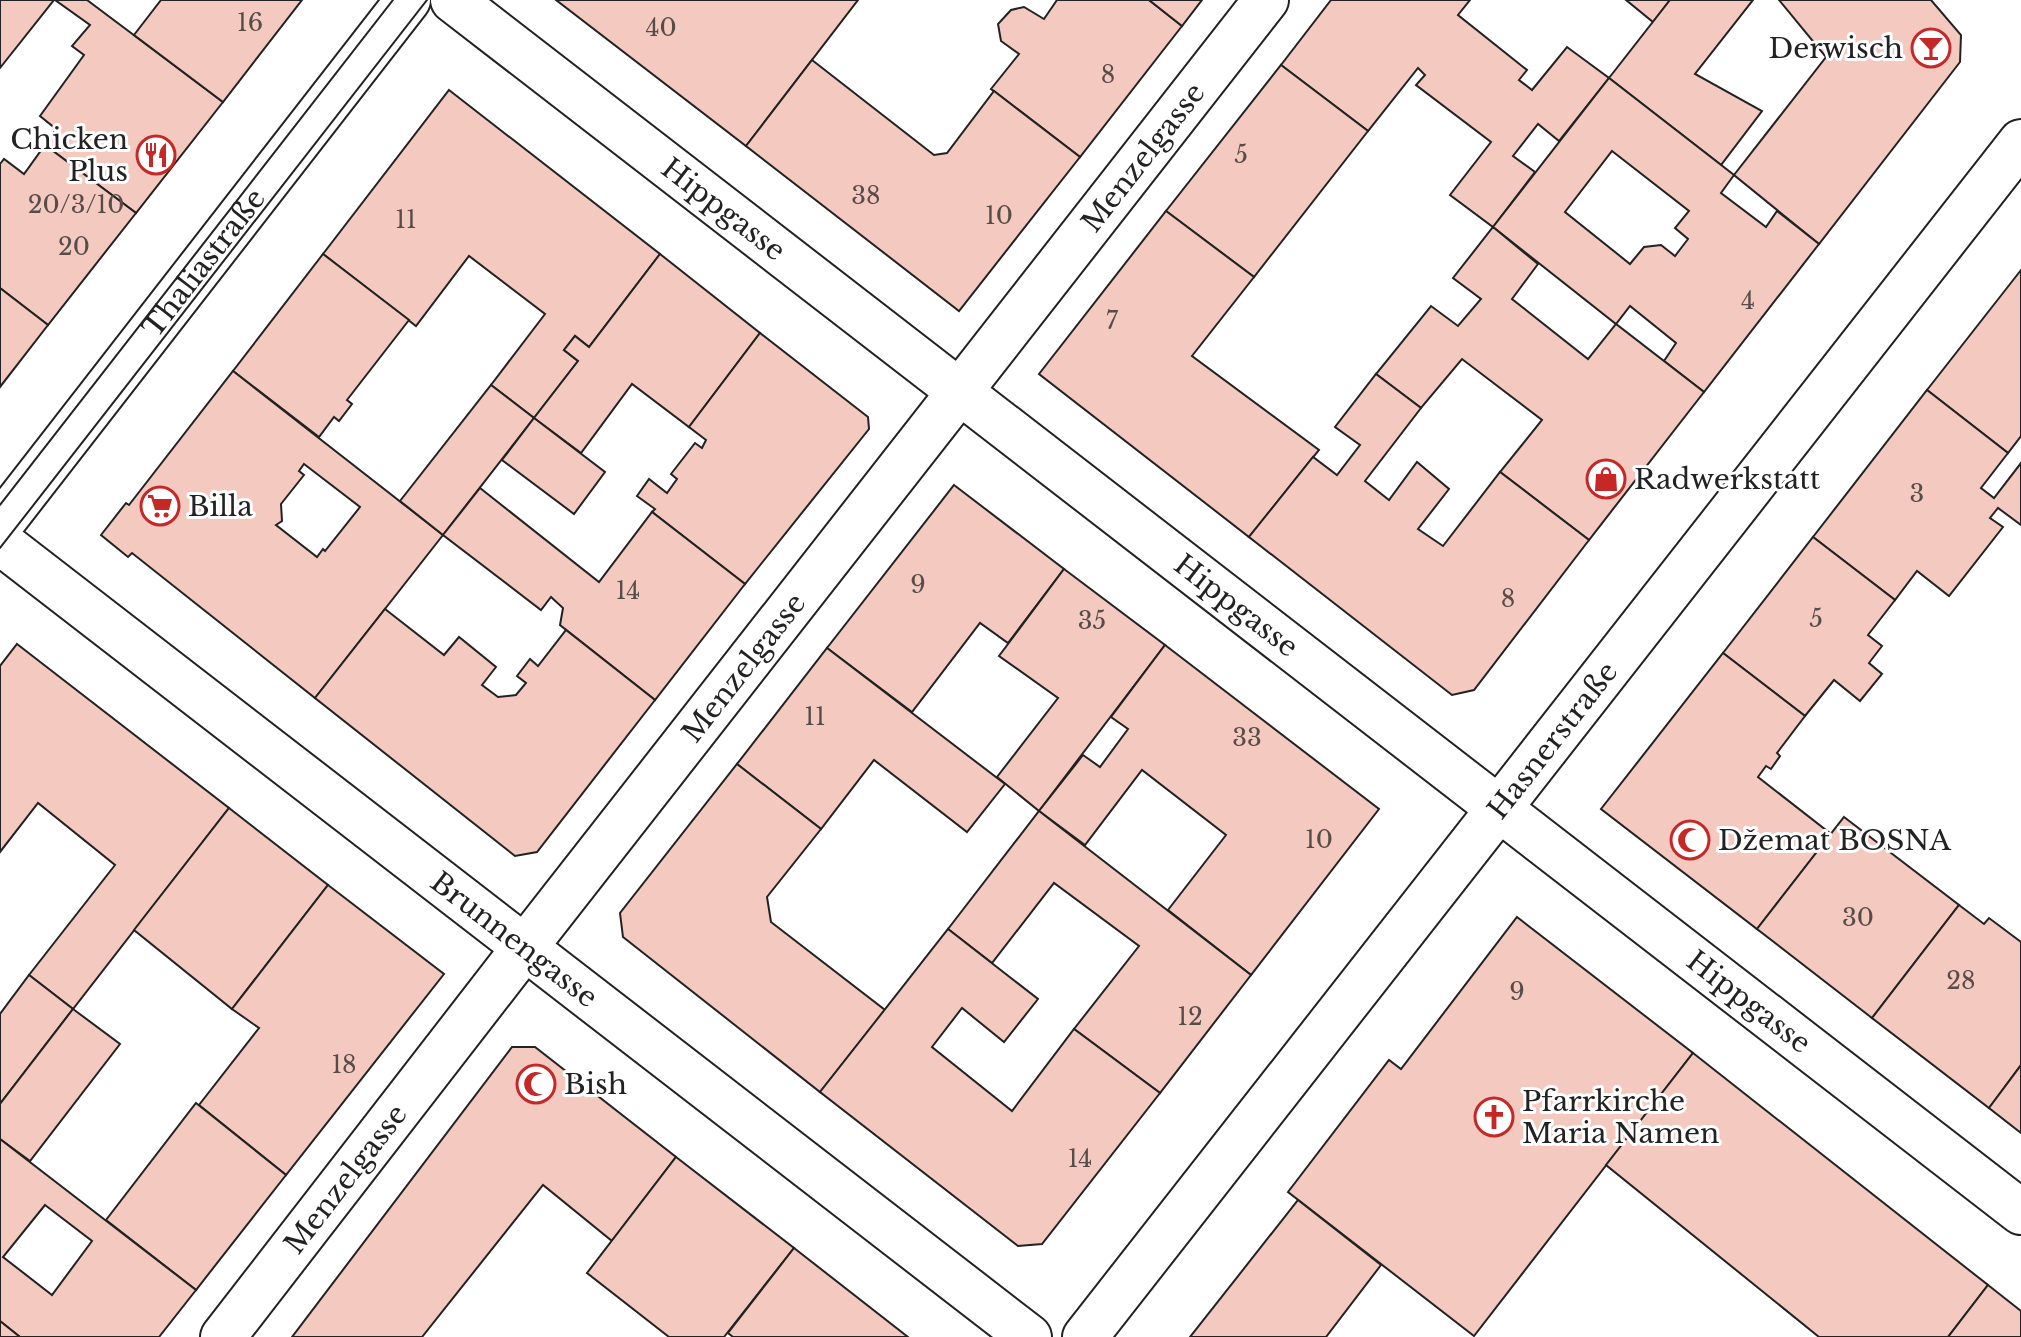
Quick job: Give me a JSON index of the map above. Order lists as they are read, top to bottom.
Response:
{
  "streets": {
    "street": [
      "Menzelgasse",
      "Hippgasse",
      "Thaliastraße",
      "Hasnerstraße",
      "Brunnengasse"
    ]
  },
  "crossings": [
    ["Menzelgasse", "Hippgasse"],
    ["Menzelgasse", "Brunnengasse"],
    ["Hippgasse", "Hasnerstraße"]
  ],
  "places": {
    "bar": ["Derwisch"],
    "restaurant": ["Chicken Plus"],
    "shop": ["Radwerkstatt"],
    "supermarket": ["Billa"],
    "mosque": ["Džemat BOSNA", "Bish"],
    "church": ["Pfarrkirche Maria Namen"]
  },
  "house_numbers": [
    "16",
    "40",
    "8",
    "5",
    "38",
    "20/3/10",
    "10",
    "11",
    "20",
    "4",
    "7",
    "3",
    "9",
    "14",
    "8",
    "5",
    "35",
    "11",
    "33",
    "10",
    "30",
    "28",
    "9",
    "12",
    "18",
    "14"
  ]
}
